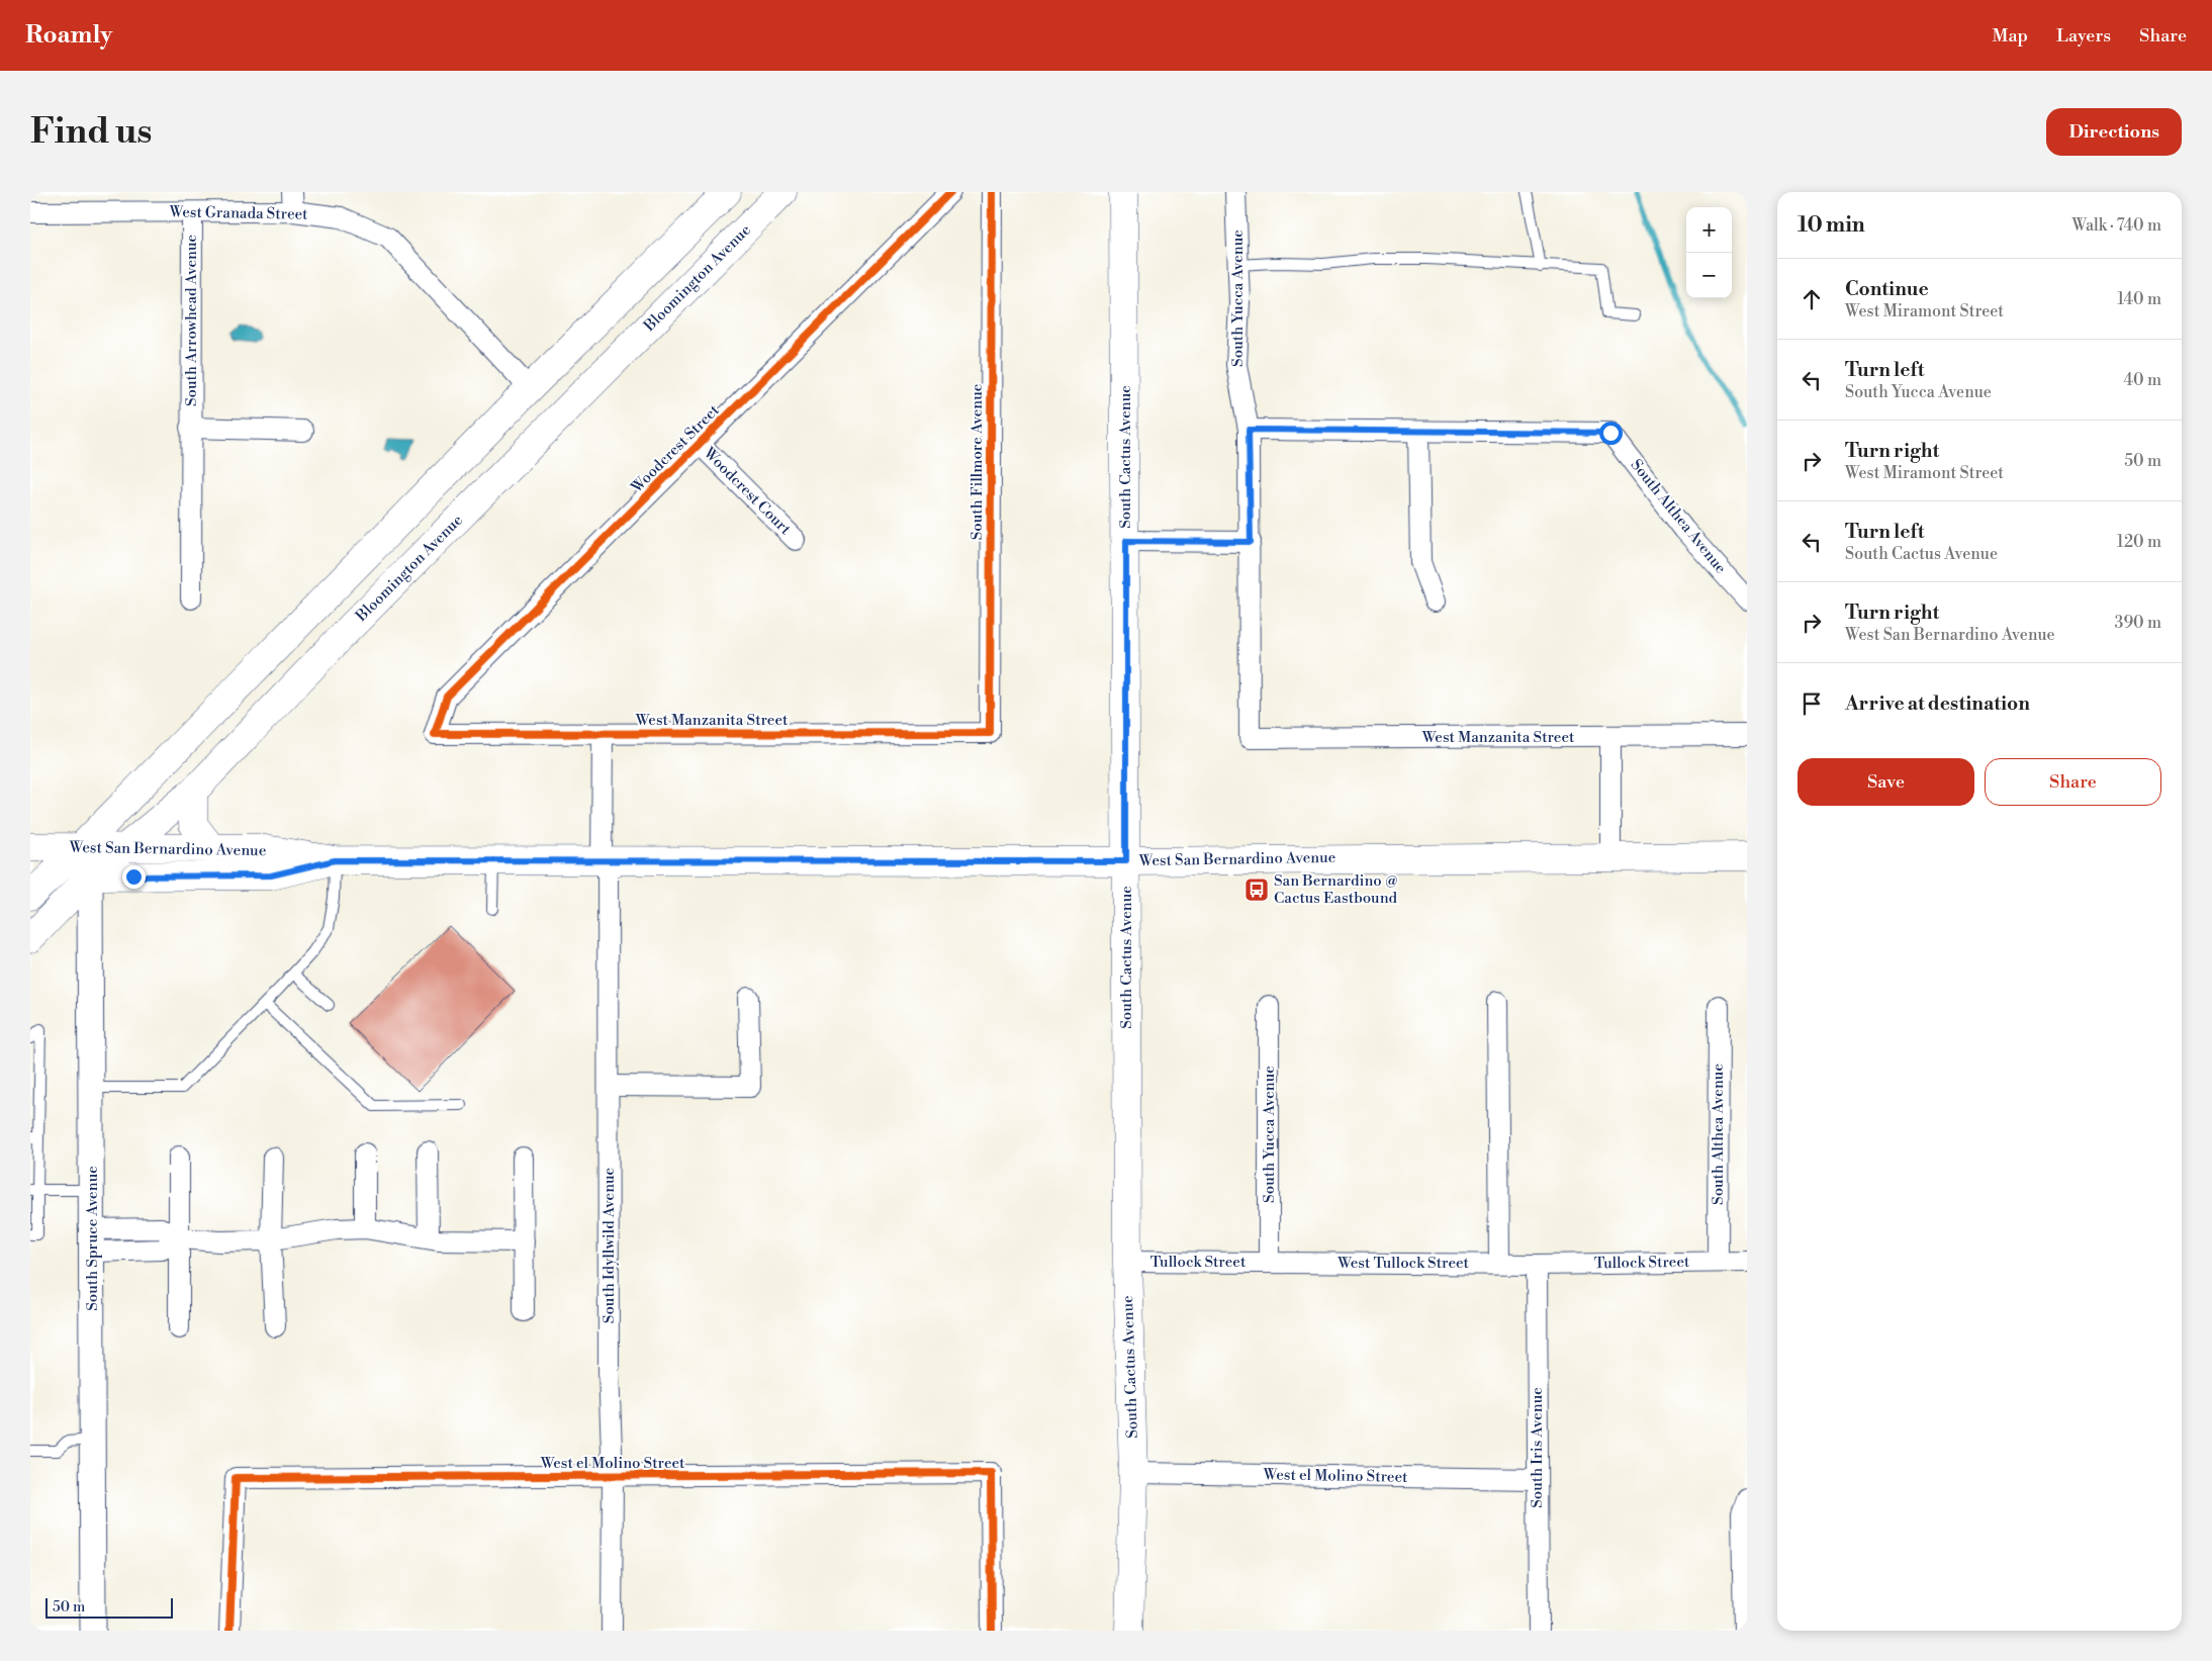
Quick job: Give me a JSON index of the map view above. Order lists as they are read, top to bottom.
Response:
{
  "streets": {
    "main road": ["Bloomington Avenue", "South Cactus Avenue", "West San Bernardino Avenue"],
    "street": [
      "West Granada Street",
      "South Yucca Avenue",
      "South Arrowhead Avenue",
      "Woodcrest Street",
      "South Fillmore Avenue",
      "Woodcrest Court",
      "South Althea Avenue",
      "West Manzanita Street",
      "South Spruce Avenue",
      "South Idyllwild Avenue",
      "Tullock Street",
      "West Tullock Street",
      "South Iris Avenue",
      "West el Molino Street"
    ]
  },
  "crossings": [
    ["West Granada Street", "South Arrowhead Avenue"],
    ["Bloomington Avenue", "West San Bernardino Avenue"],
    ["Bloomington Avenue", "South Spruce Avenue"],
    ["South Yucca Avenue", "West Manzanita Street"],
    ["South Yucca Avenue", "Tullock Street"],
    ["South Yucca Avenue", "West Tullock Street"],
    ["Woodcrest Street", "Woodcrest Court"],
    ["Woodcrest Street", "West Manzanita Street"],
    ["South Cactus Avenue", "West San Bernardino Avenue"],
    ["South Cactus Avenue", "Tullock Street"],
    ["South Cactus Avenue", "West el Molino Street"],
    ["South Fillmore Avenue", "West Manzanita Street"],
    ["South Althea Avenue", "Tullock Street"],
    ["West Manzanita Street", "South Idyllwild Avenue"],
    ["West San Bernardino Avenue", "South Spruce Avenue"],
    ["West San Bernardino Avenue", "South Idyllwild Avenue"],
    ["South Idyllwild Avenue", "West el Molino Street"],
    ["Tullock Street", "West Tullock Street"],
    ["Tullock Street", "South Iris Avenue"],
    ["West Tullock Street", "South Iris Avenue"],
    ["South Iris Avenue", "West el Molino Street"]
  ],
  "places": {
    "bus stop": ["San Bernardino @ Cactus Eastbound"]
  },
  "scale_bar": "50 m",
  "page": {
    "header": "Roamly",
    "nav": ["Map", "Layers", "Share"],
    "buttons": [
      "Directions",
      ["Save", "Share"]
    ],
    "title": "Find us",
    "heading": ["10 min", "Walk · 740 m"],
    "map_buttons": ["+", "−"],
    "list": [
      ["Continue", "West Miramont Street", "140 m"],
      ["Turn left", "South Yucca Avenue", "40 m"],
      ["Turn right", "West Miramont Street", "50 m"],
      ["Turn left", "South Cactus Avenue", "120 m"],
      ["Turn right", "West San Bernardino Avenue", "390 m"],
      "Arrive at destination"
    ],
    "scale": "50 m"
  }
}
